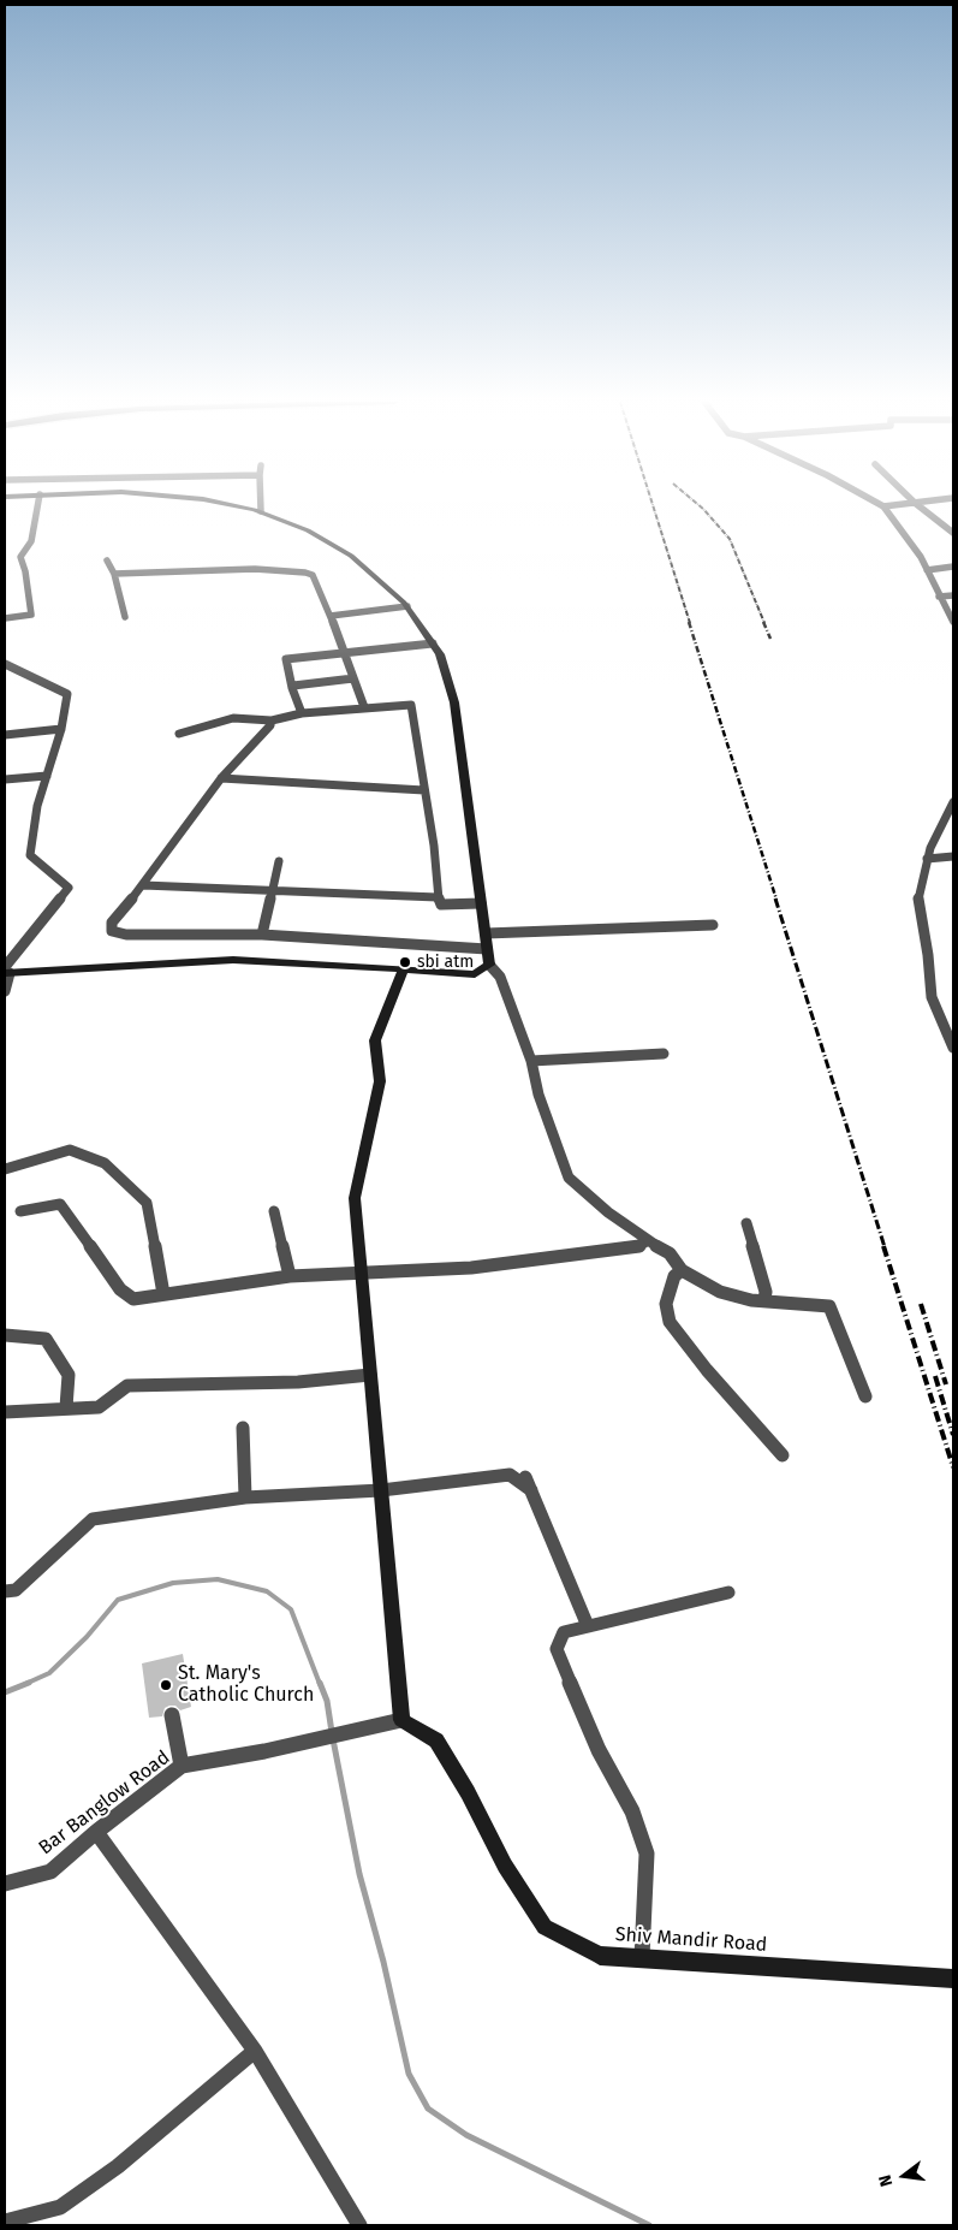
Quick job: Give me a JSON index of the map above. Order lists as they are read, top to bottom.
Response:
{
  "streets": {
    "street": ["Bar Banglow Road", "Shiv Mandir Road"]
  },
  "places": ["sbi atm", "St. Mary's Catholic Church"],
  "north": "left"
}
